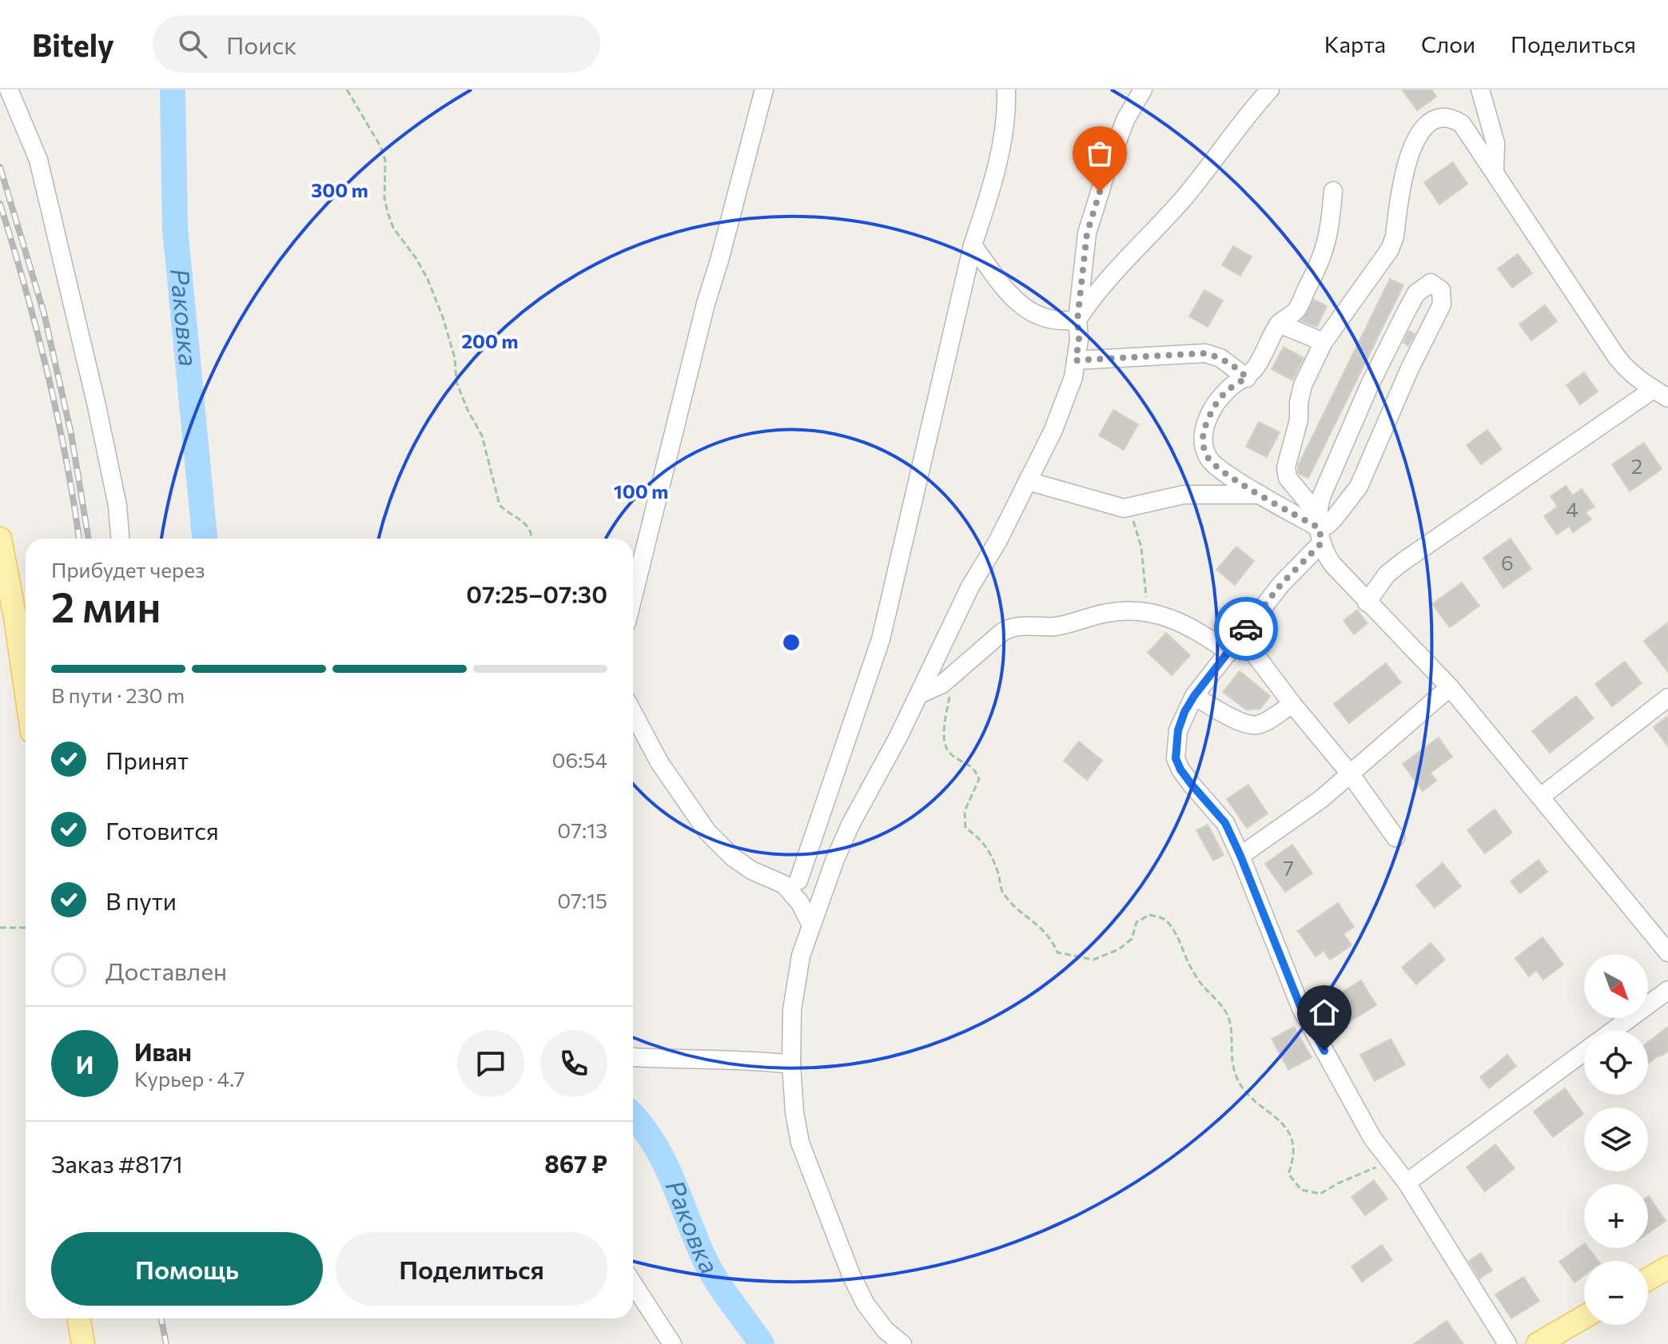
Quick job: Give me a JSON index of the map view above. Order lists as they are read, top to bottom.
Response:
{
  "water": ["Раковка"],
  "house_numbers": [
    "2",
    "4",
    "6",
    "7"
  ],
  "north": "bottom right",
  "page": {
    "header": "Bitely",
    "search": "Поиск",
    "nav": ["Карта", "Слои", "Поделиться"],
    "heading": ["2 мин", "Прибудет через", "07:25–07:30"],
    "panel": [
      "Иван",
      "Курьер · 4.7",
      "Заказ #8171",
      "867 ₽"
    ],
    "bar": "В пути · 230 m",
    "list": [
      ["Принят", "06:54"],
      ["Готовится", "07:13"],
      ["В пути", "07:15"],
      "Доставлен"
    ],
    "map_buttons": ["+", "−"],
    "round": "И",
    "buttons": ["Помощь", "Поделиться"]
  },
  "rings": ["300 m", "200 m", "100 m"]
}
